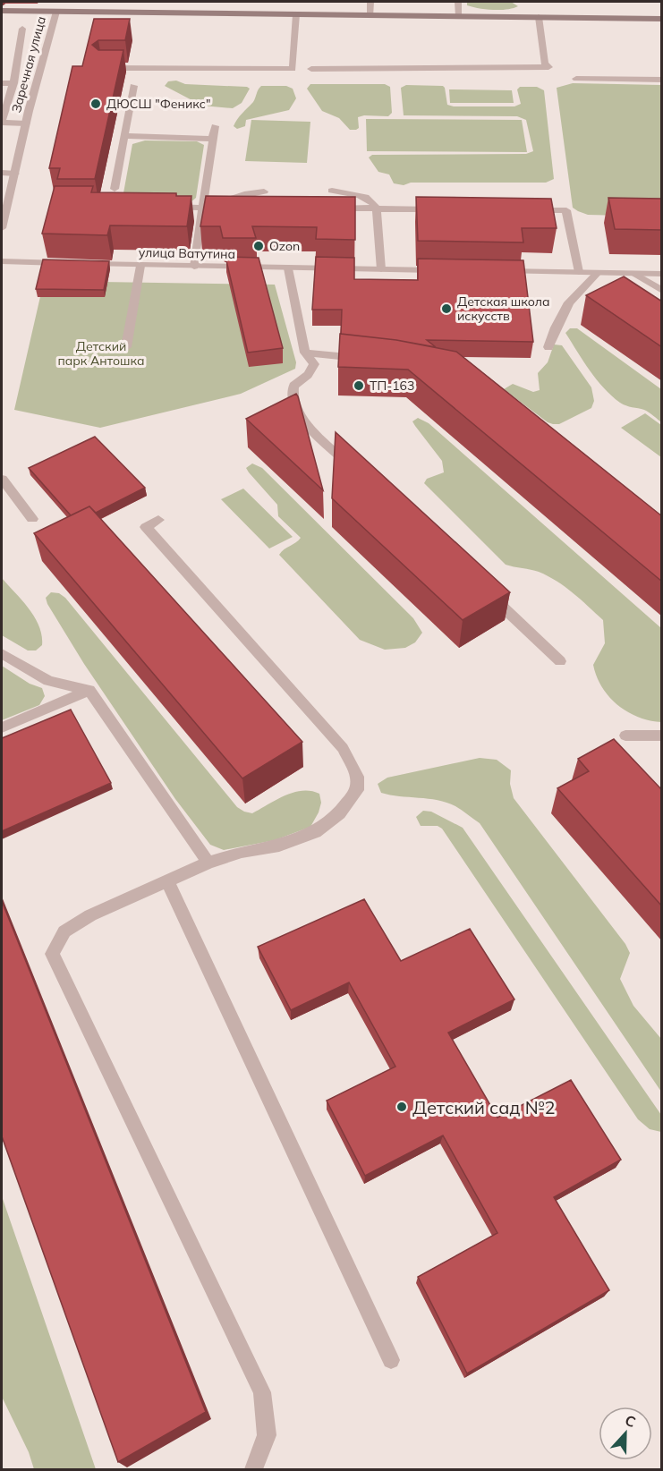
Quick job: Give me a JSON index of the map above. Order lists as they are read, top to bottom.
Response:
{
  "streets": {
    "main road": ["Заречная улица"],
    "street": ["улица Ватутина"]
  },
  "parks": ["Детский парк Антошка"],
  "places": [
    "ДЮСШ \"Феникс\"",
    "Ozon",
    "Детская школа искусств",
    "ТП-163",
    "Детский сад №2"
  ],
  "north": "top"
}
